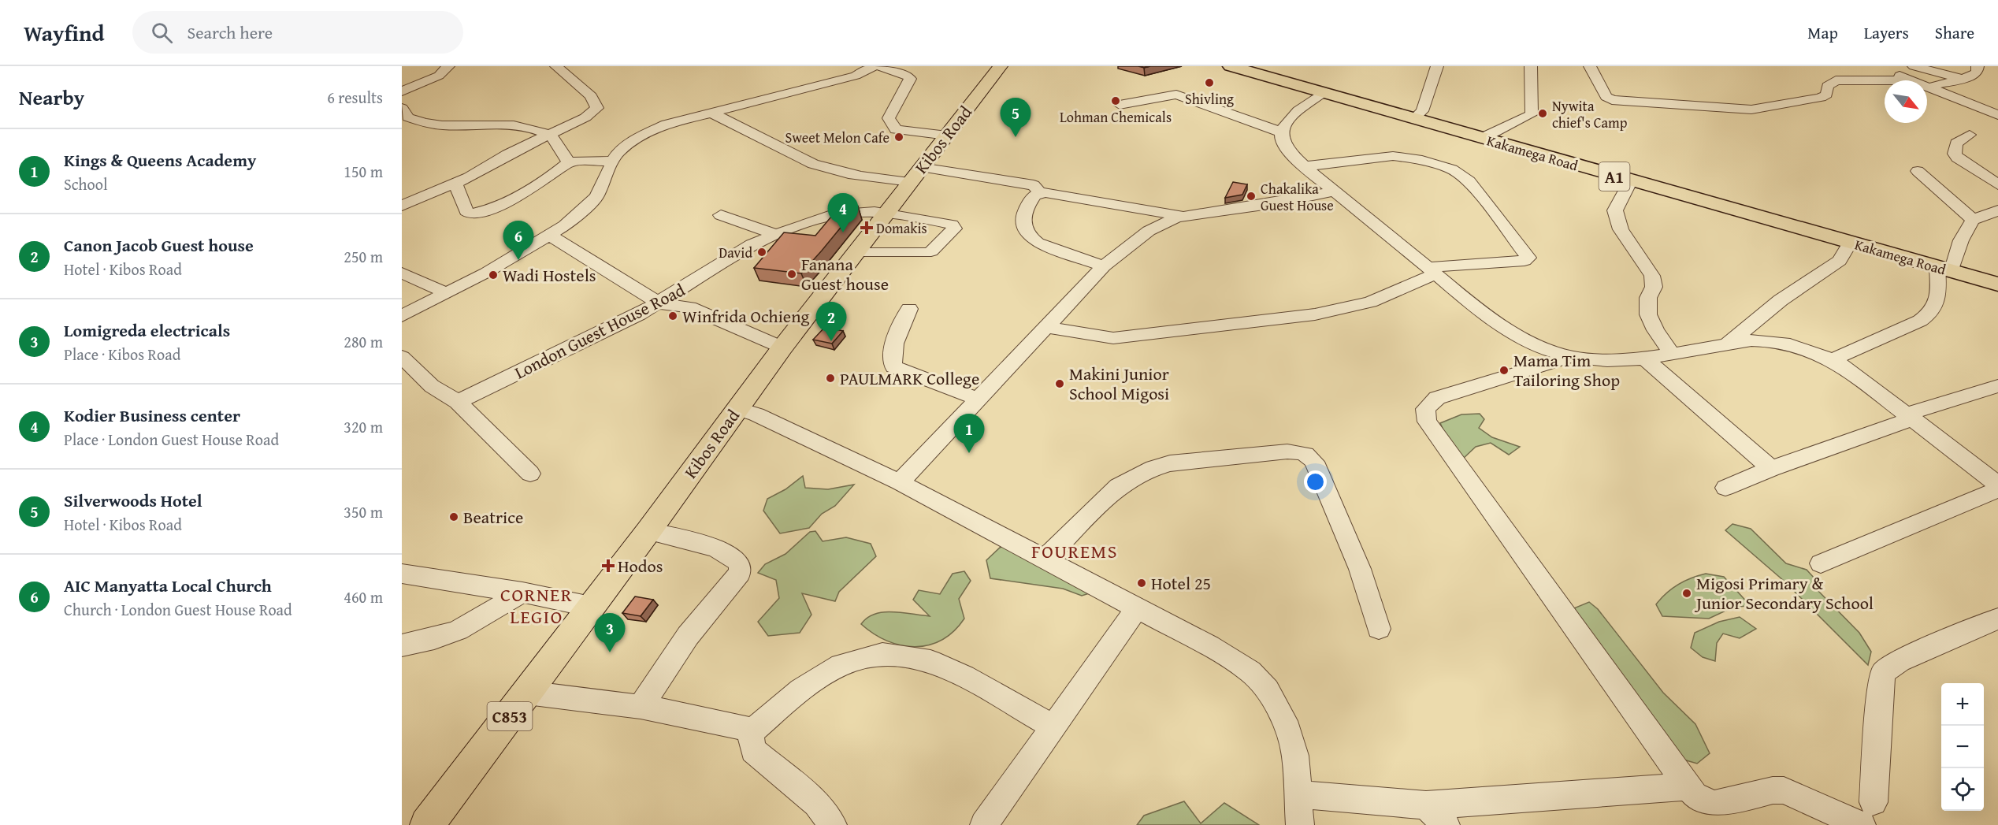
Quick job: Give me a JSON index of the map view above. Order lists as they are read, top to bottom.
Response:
{
  "streets": {
    "highway": ["Kakamega Road", "A1"],
    "main road": ["Kibos Road", "C853"],
    "street": ["London Guest House Road"]
  },
  "crossings": [
    ["Kibos Road", "London Guest House Road"]
  ],
  "districts": ["FOUREMS", "CORNER LEGIO"],
  "places": {
    "other": [
      "Shivling",
      "Lohman Chemicals",
      "Nywita chief's Camp",
      "Sweet Melon Cafe",
      "Chakalika Guest House",
      "David",
      "Fanana Guest house",
      "Wadi Hostels",
      "Winfrida Ochieng",
      "Mama Tim Tailoring Shop",
      "PAULMARK College",
      "Makini Junior School Migosi",
      "Beatrice",
      "Hotel 25",
      "Migosi Primary & Junior Secondary School"
    ],
    "health": ["Domakis", "Hodos"]
  },
  "north": "bottom right",
  "page": {
    "header": "Wayfind",
    "search": "Search here",
    "nav": ["Map", "Layers", "Share"],
    "heading": ["Nearby", "6 results"],
    "pins": [
      "5",
      "4",
      "6",
      "2",
      "1",
      "3"
    ],
    "list": [
      {
        "mark": "1",
        "name": "Kings & Queens Academy",
        "note": "School",
        "value": "150 m"
      },
      {
        "mark": "2",
        "name": "Canon Jacob Guest house",
        "note": "Hotel · Kibos Road",
        "value": "250 m"
      },
      {
        "mark": "3",
        "name": "Lomigreda electricals",
        "note": "Place · Kibos Road",
        "value": "280 m"
      },
      {
        "mark": "4",
        "name": "Kodier Business center",
        "note": "Place · London Guest House Road",
        "value": "320 m"
      },
      {
        "mark": "5",
        "name": "Silverwoods Hotel",
        "note": "Hotel · Kibos Road",
        "value": "350 m"
      },
      {
        "mark": "6",
        "name": "AIC Manyatta Local Church",
        "note": "Church · London Guest House Road",
        "value": "460 m"
      }
    ],
    "map_buttons": ["+", "−"]
  }
}
